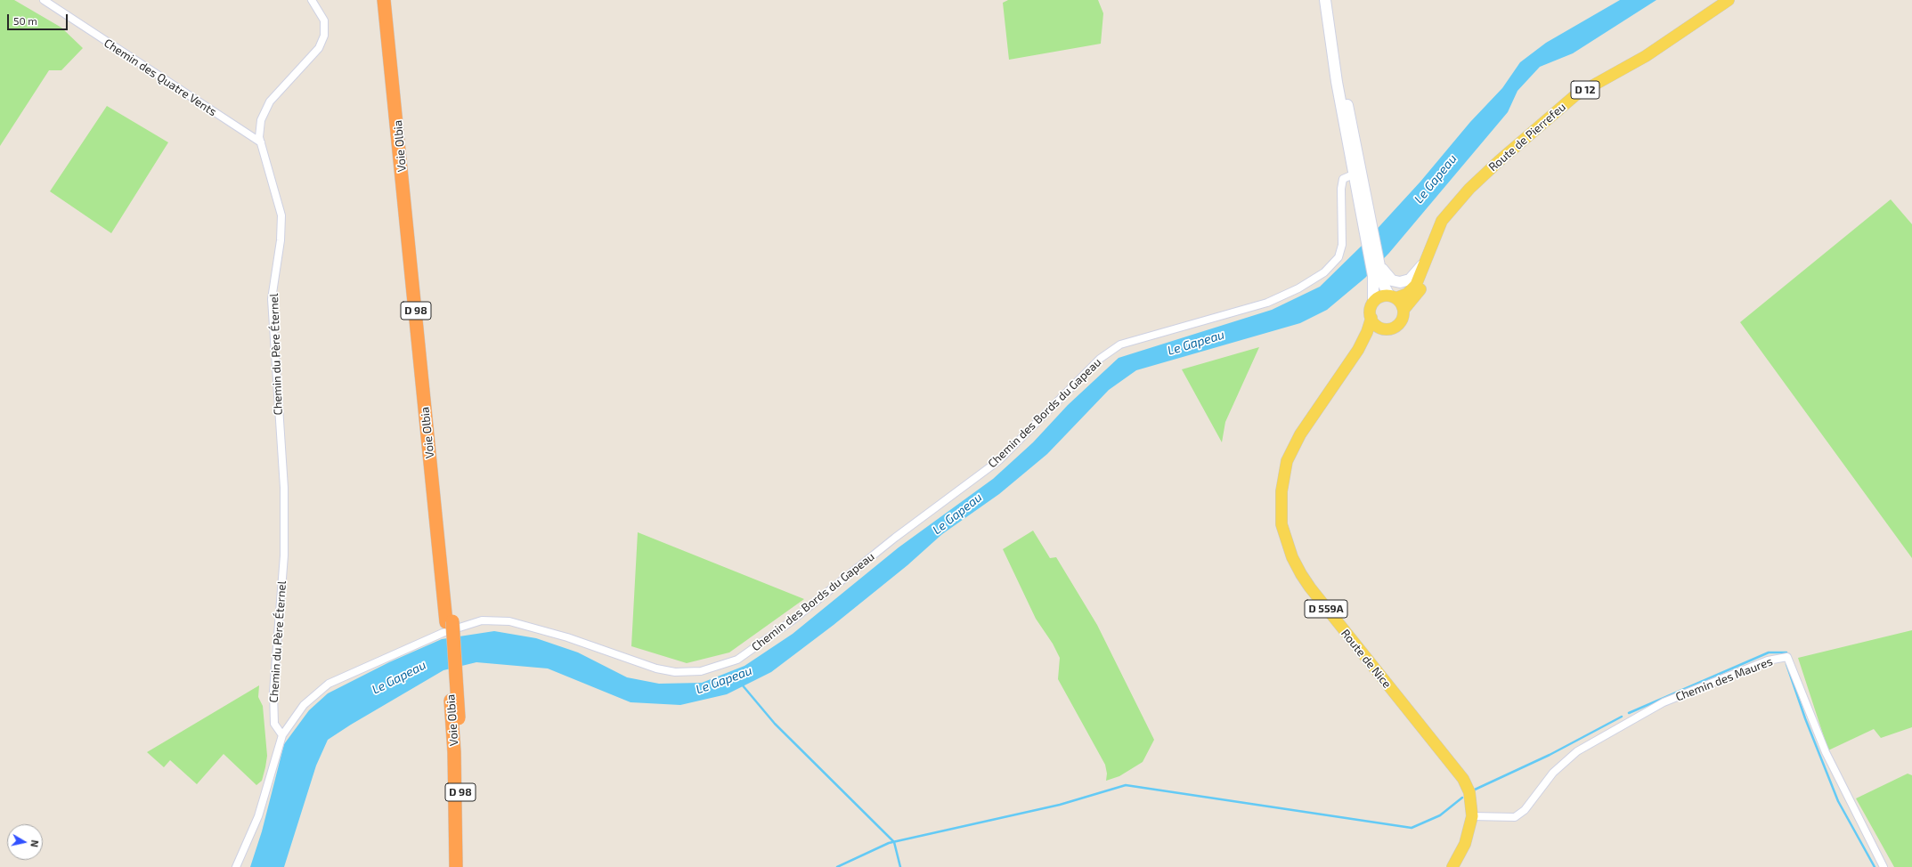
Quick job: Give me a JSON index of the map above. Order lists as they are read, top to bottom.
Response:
{
  "streets": {
    "highway": ["Voie Olbia", "D 98"],
    "main road": [
      "D 12",
      "Route de Pierrefeu",
      "D 559A",
      "Route de Nice"
    ],
    "street": [
      "Chemin des Quatre Vents",
      "Chemin du Père Éternel",
      "Chemin des Bords du Gapeau",
      "Chemin des Maures"
    ]
  },
  "crossings": [
    ["Chemin des Quatre Vents", "Chemin du Père Éternel"],
    ["D 12", "Route de Pierrefeu"],
    ["Chemin du Père Éternel", "Chemin des Bords du Gapeau"],
    ["D 559A", "Route de Nice"],
    ["Route de Nice", "Chemin des Maures"]
  ],
  "water": ["Le Gapeau"],
  "scale_bar": "50 m",
  "north": "right"
}
